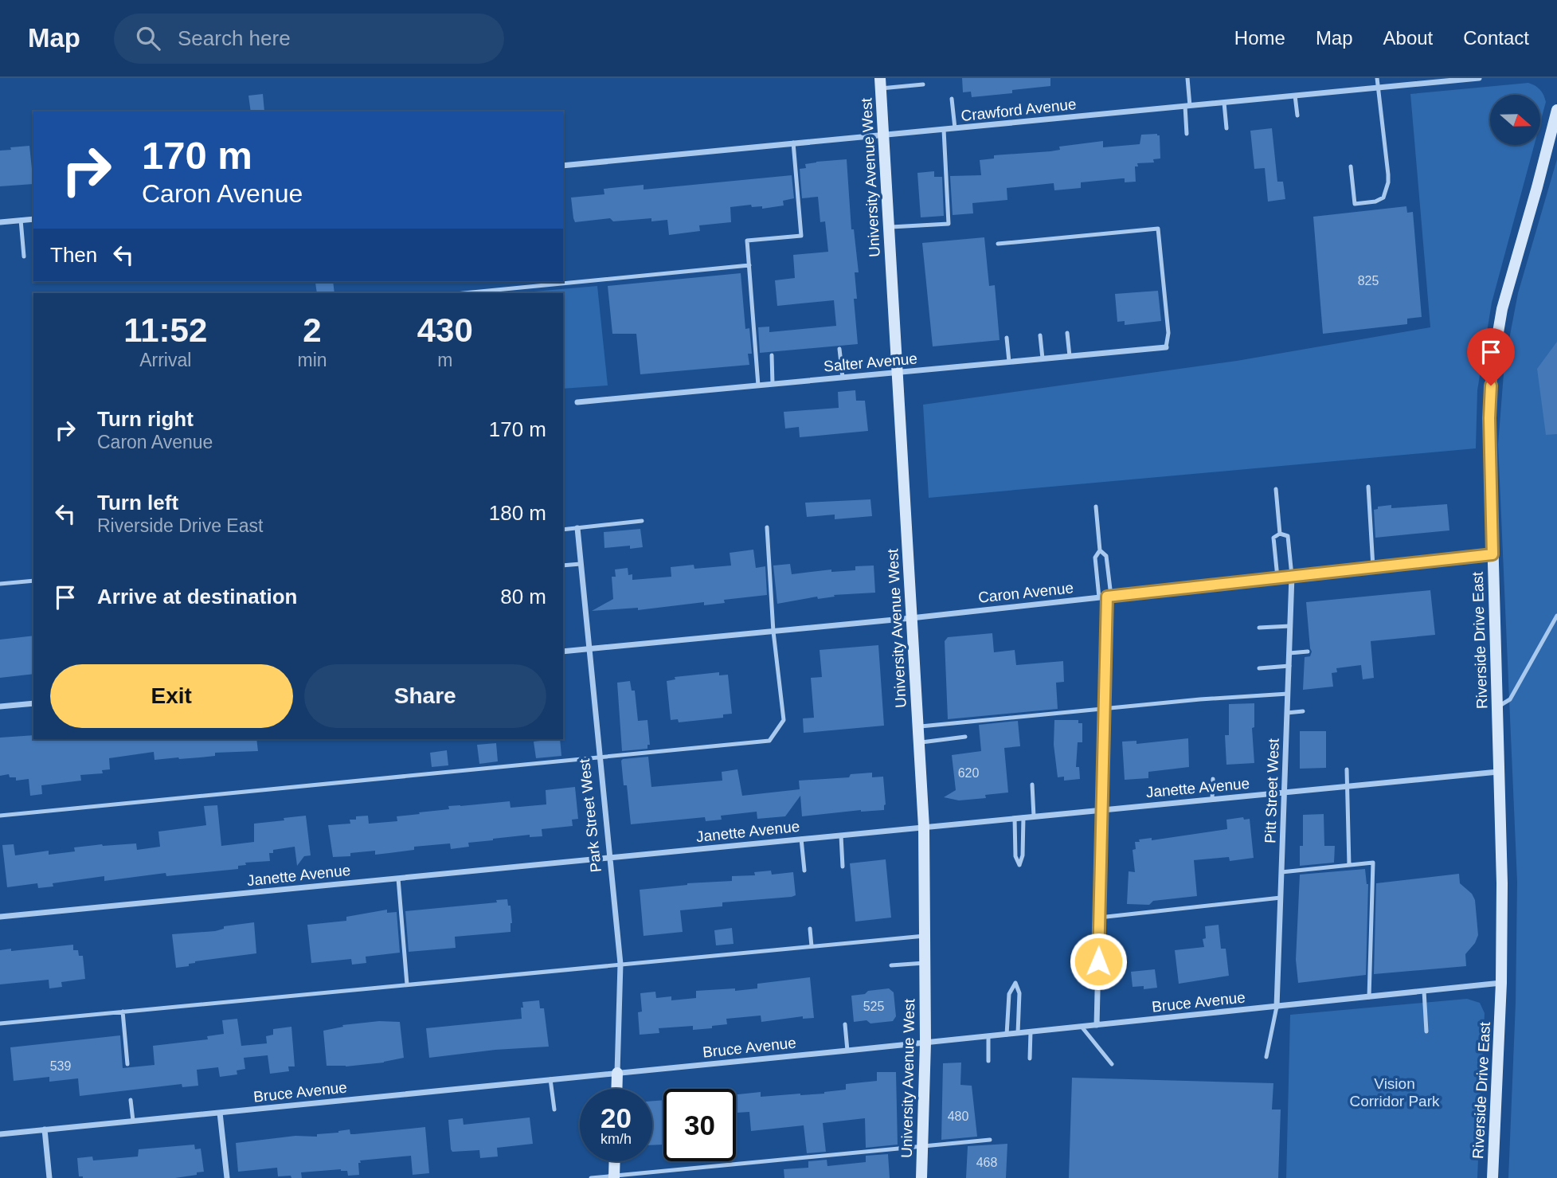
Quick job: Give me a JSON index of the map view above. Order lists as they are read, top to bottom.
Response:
{
  "streets": {
    "main road": ["University Avenue West", "Riverside Drive East", "Park Street West"],
    "street": [
      "Crawford Avenue",
      "Salter Avenue",
      "Caron Avenue",
      "Janette Avenue",
      "Pitt Street West",
      "Bruce Avenue"
    ]
  },
  "crossings": [
    ["Crawford Avenue", "University Avenue West"],
    ["University Avenue West", "Salter Avenue"],
    ["University Avenue West", "Caron Avenue"],
    ["University Avenue West", "Janette Avenue"],
    ["University Avenue West", "Bruce Avenue"],
    ["Caron Avenue", "Riverside Drive East"],
    ["Caron Avenue", "Pitt Street West"],
    ["Caron Avenue", "Park Street West"],
    ["Riverside Drive East", "Janette Avenue"],
    ["Riverside Drive East", "Bruce Avenue"],
    ["Janette Avenue", "Pitt Street West"],
    ["Janette Avenue", "Park Street West"],
    ["Pitt Street West", "Bruce Avenue"],
    ["Park Street West", "Bruce Avenue"]
  ],
  "parks": ["Vision Corridor Park"],
  "house_numbers": [
    "825",
    "620",
    "525",
    "539",
    "480",
    "468"
  ],
  "north": "right",
  "page": {
    "header": "Map",
    "search": "Search here",
    "nav": [
      "Home",
      "Map",
      "About",
      "Contact"
    ],
    "turn": ["170 m", "Caron Avenue"],
    "then": "Then",
    "eta": [
      "11:52",
      "Arrival",
      "2",
      "min",
      "430",
      "m"
    ],
    "list": [
      {
        "name": "Turn right",
        "note": "Caron Avenue",
        "value": "170 m"
      },
      {
        "name": "Turn left",
        "note": "Riverside Drive East",
        "value": "180 m"
      },
      {
        "name": "Arrive at destination",
        "value": "80 m"
      }
    ],
    "buttons": ["Exit", "Share"],
    "speed": "20 km/h",
    "limit": "30"
  }
}
